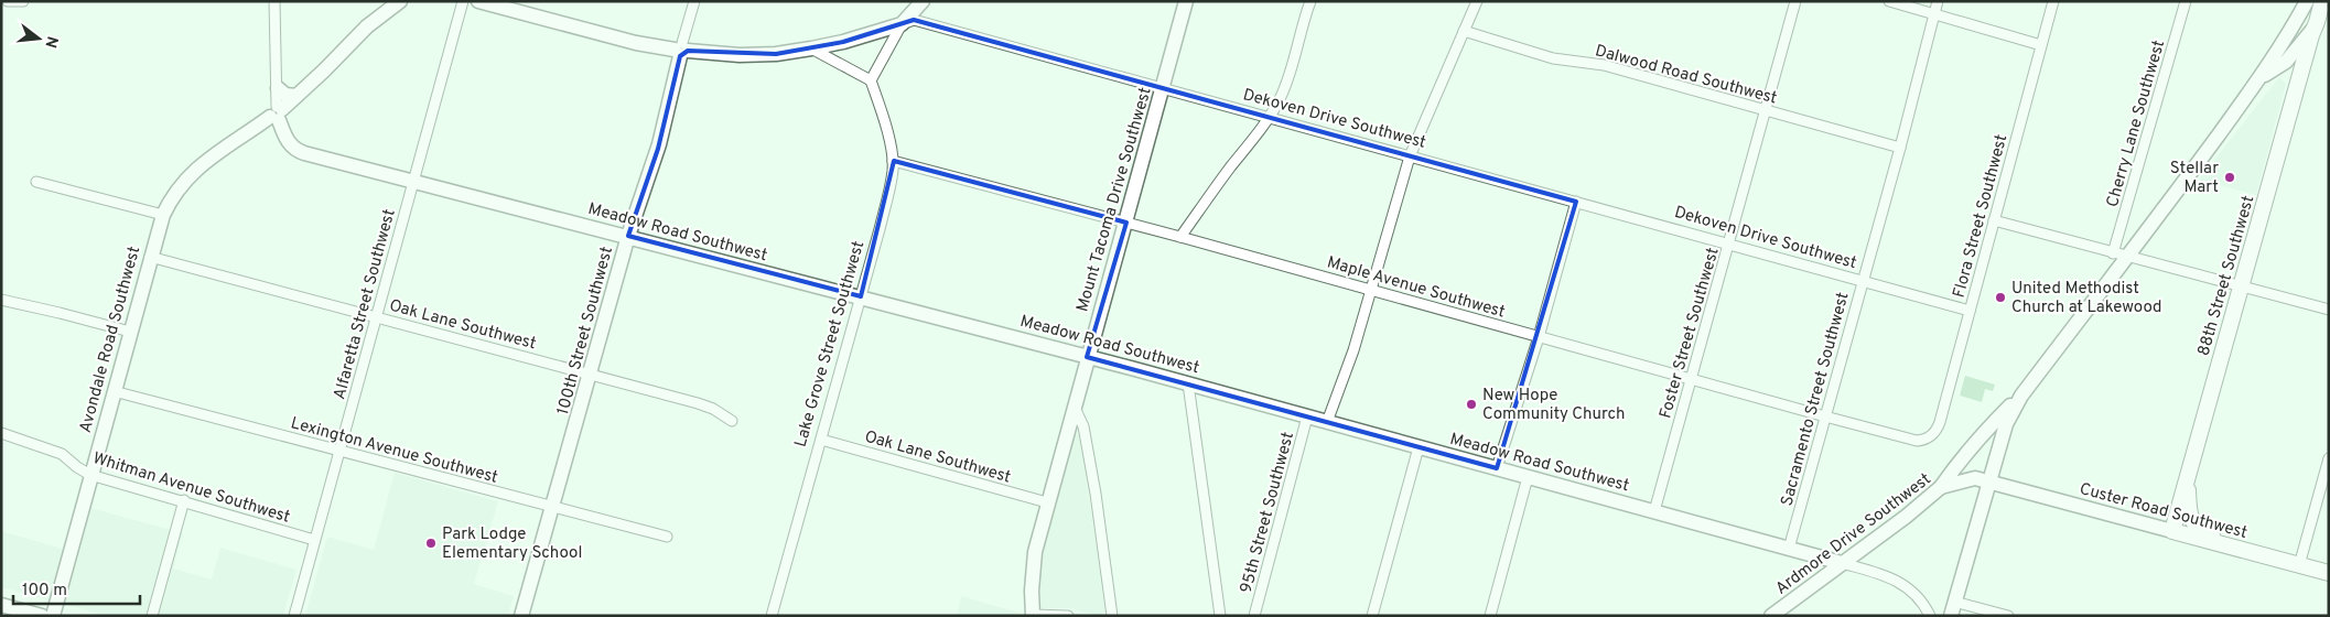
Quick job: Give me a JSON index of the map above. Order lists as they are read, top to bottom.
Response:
{
  "streets": {
    "main road": ["88th Street Southwest", "Custer Road Southwest"],
    "street": [
      "Dalwood Road Southwest",
      "Dekoven Drive Southwest",
      "Cherry Lane Southwest",
      "Mount Tacoma Drive Southwest",
      "Flora Street Southwest",
      "Meadow Road Southwest",
      "Maple Avenue Southwest",
      "Alfaretta Street Southwest",
      "Oak Lane Southwest",
      "100th Street Southwest",
      "Foster Street Southwest",
      "Avondale Road Southwest",
      "Lake Grove Street Southwest",
      "Sacramento Street Southwest",
      "Lexington Avenue Southwest",
      "Whitman Avenue Southwest",
      "95th Street Southwest",
      "Ardmore Drive Southwest"
    ]
  },
  "crossings": [
    ["Dalwood Road Southwest", "Foster Street Southwest"],
    ["Dalwood Road Southwest", "Sacramento Street Southwest"],
    ["Dekoven Drive Southwest", "Mount Tacoma Drive Southwest"],
    ["Dekoven Drive Southwest", "Flora Street Southwest"],
    ["Dekoven Drive Southwest", "100th Street Southwest"],
    ["Dekoven Drive Southwest", "Foster Street Southwest"],
    ["Dekoven Drive Southwest", "Sacramento Street Southwest"],
    ["Mount Tacoma Drive Southwest", "Meadow Road Southwest"],
    ["Mount Tacoma Drive Southwest", "Maple Avenue Southwest"],
    ["Mount Tacoma Drive Southwest", "Oak Lane Southwest"],
    ["Flora Street Southwest", "Maple Avenue Southwest"],
    ["Meadow Road Southwest", "Alfaretta Street Southwest"],
    ["Meadow Road Southwest", "100th Street Southwest"],
    ["Meadow Road Southwest", "Foster Street Southwest"],
    ["Meadow Road Southwest", "Avondale Road Southwest"],
    ["Meadow Road Southwest", "Lake Grove Street Southwest"],
    ["Meadow Road Southwest", "Sacramento Street Southwest"],
    ["Meadow Road Southwest", "95th Street Southwest"],
    ["Meadow Road Southwest", "Ardmore Drive Southwest"],
    ["88th Street Southwest", "Custer Road Southwest"],
    ["Maple Avenue Southwest", "Foster Street Southwest"],
    ["Maple Avenue Southwest", "Lake Grove Street Southwest"],
    ["Maple Avenue Southwest", "Sacramento Street Southwest"],
    ["Alfaretta Street Southwest", "Oak Lane Southwest"],
    ["Alfaretta Street Southwest", "Lexington Avenue Southwest"],
    ["Alfaretta Street Southwest", "Whitman Avenue Southwest"],
    ["Oak Lane Southwest", "100th Street Southwest"],
    ["Oak Lane Southwest", "Avondale Road Southwest"],
    ["Oak Lane Southwest", "Lake Grove Street Southwest"],
    ["100th Street Southwest", "Lexington Avenue Southwest"],
    ["Avondale Road Southwest", "Lexington Avenue Southwest"],
    ["Avondale Road Southwest", "Whitman Avenue Southwest"],
    ["Custer Road Southwest", "Ardmore Drive Southwest"]
  ],
  "places": [
    "Stellar Mart",
    "United Methodist Church at Lakewood",
    "New Hope Community Church",
    "Park Lodge Elementary School"
  ],
  "scale_bar": "100 m",
  "north": "right"
}
